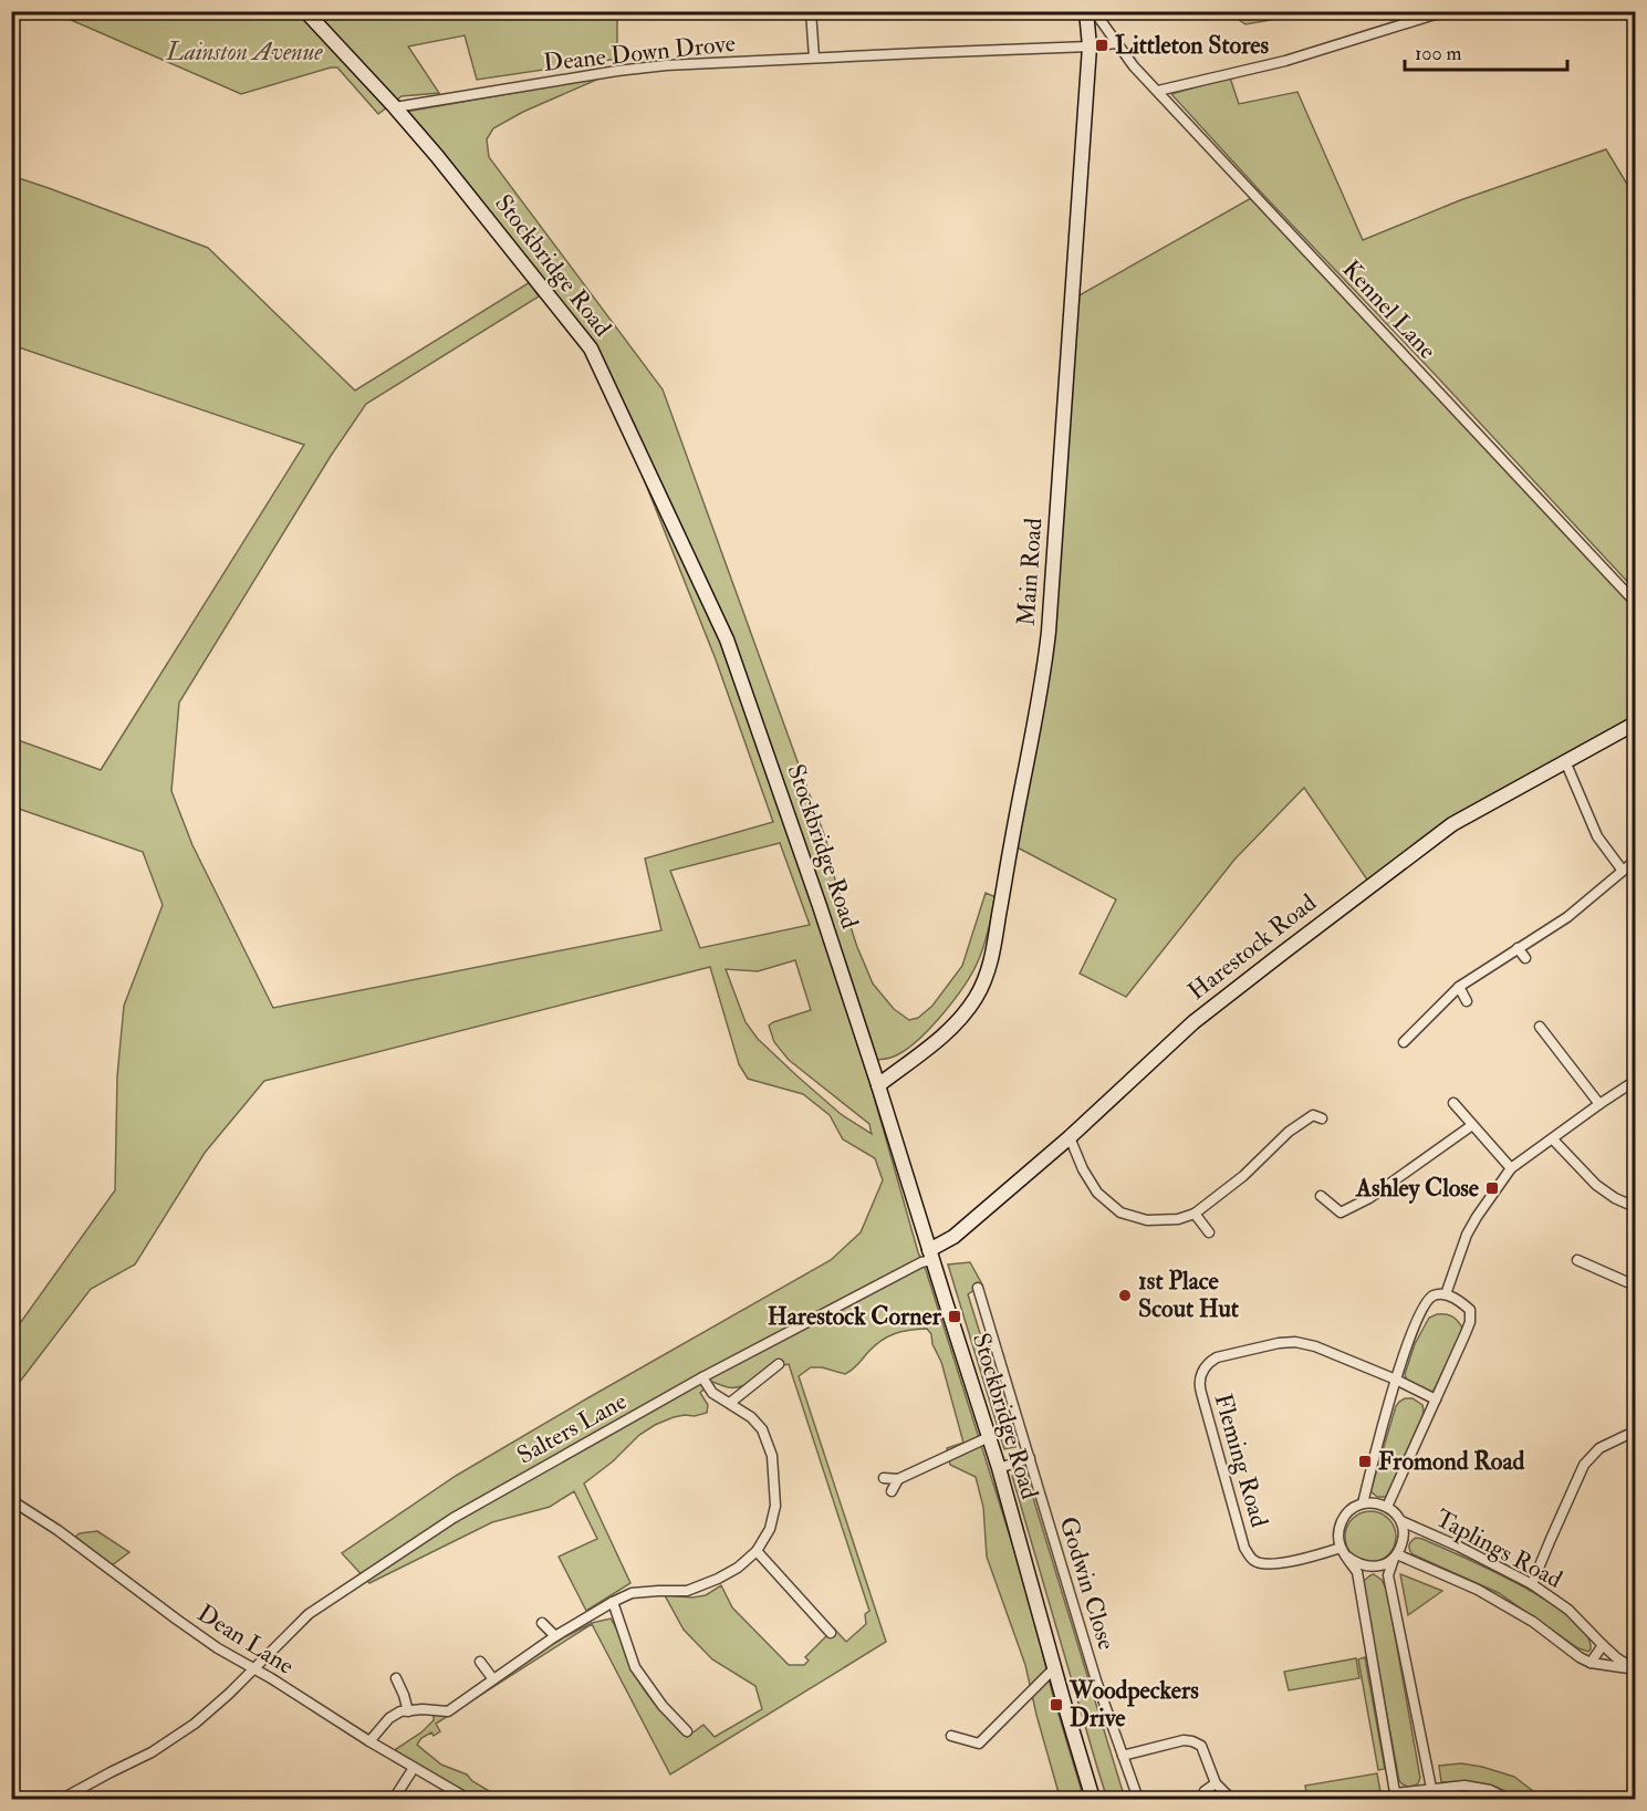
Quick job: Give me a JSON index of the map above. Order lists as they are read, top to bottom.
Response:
{
  "streets": {
    "street": [
      "Deane Down Drove",
      "Stockbridge Road",
      "Kennel Lane",
      "Main Road",
      "Harestock Road",
      "Salters Lane",
      "Fleming Road",
      "Taplings Road",
      "Godwin Close",
      "Dean Lane"
    ]
  },
  "crossings": [
    ["Deane Down Drove", "Stockbridge Road"],
    ["Deane Down Drove", "Main Road"],
    ["Stockbridge Road", "Main Road"],
    ["Stockbridge Road", "Harestock Road"],
    ["Stockbridge Road", "Salters Lane"],
    ["Harestock Road", "Salters Lane"],
    ["Salters Lane", "Dean Lane"],
    ["Fleming Road", "Taplings Road"]
  ],
  "parks": ["Lainston Avenue"],
  "places": {
    "transit": [
      "Littleton Stores",
      "Ashley Close",
      "Harestock Corner",
      "Fromond Road",
      "Woodpeckers Drive"
    ],
    "other": ["1st Place Scout Hut"]
  },
  "scale_bar": "100 m"
}
